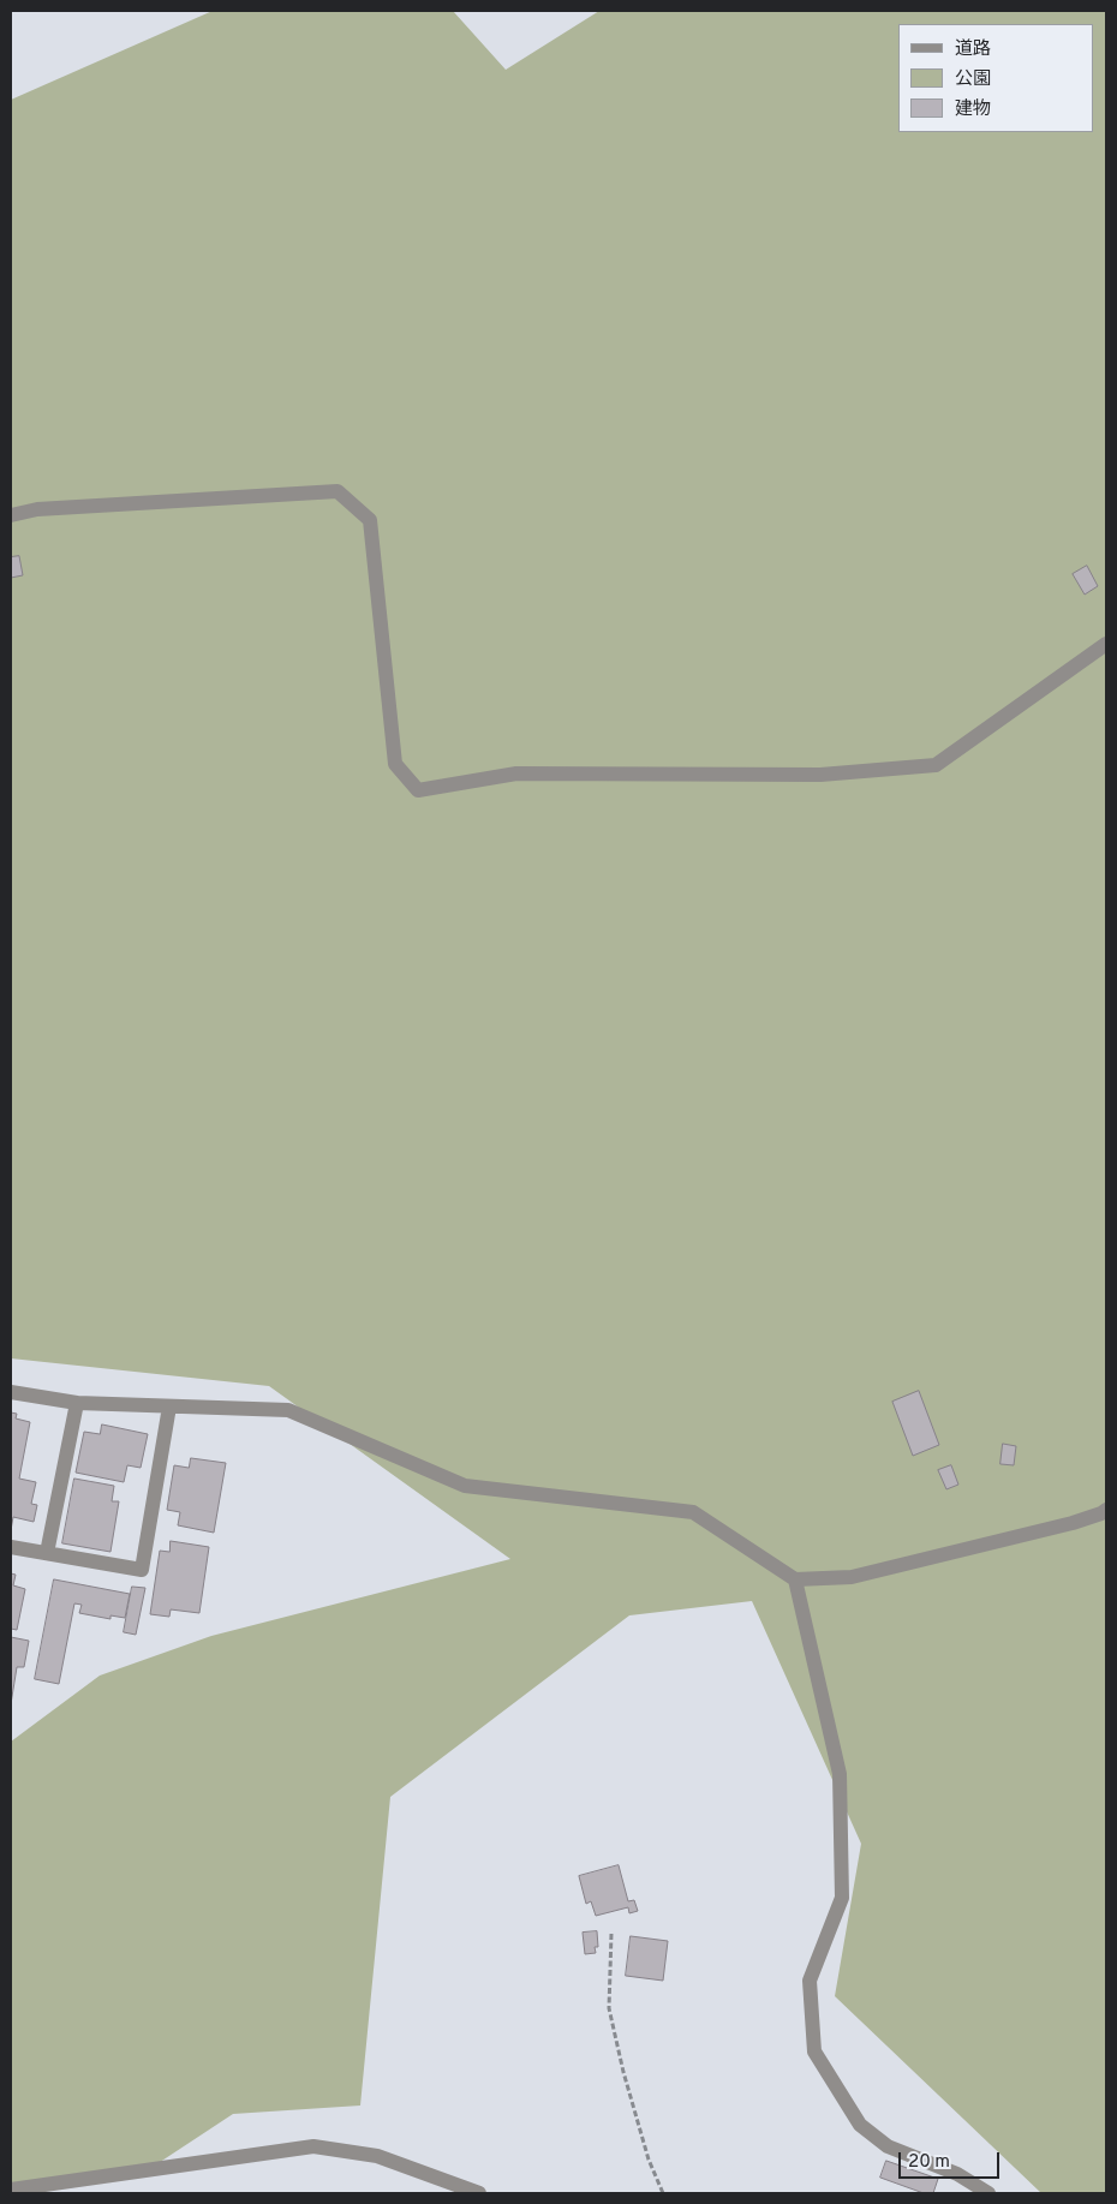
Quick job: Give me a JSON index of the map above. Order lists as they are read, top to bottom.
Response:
{
  "legend": ["道路", "公園", "建物"],
  "scale_bar": "20 m"
}
